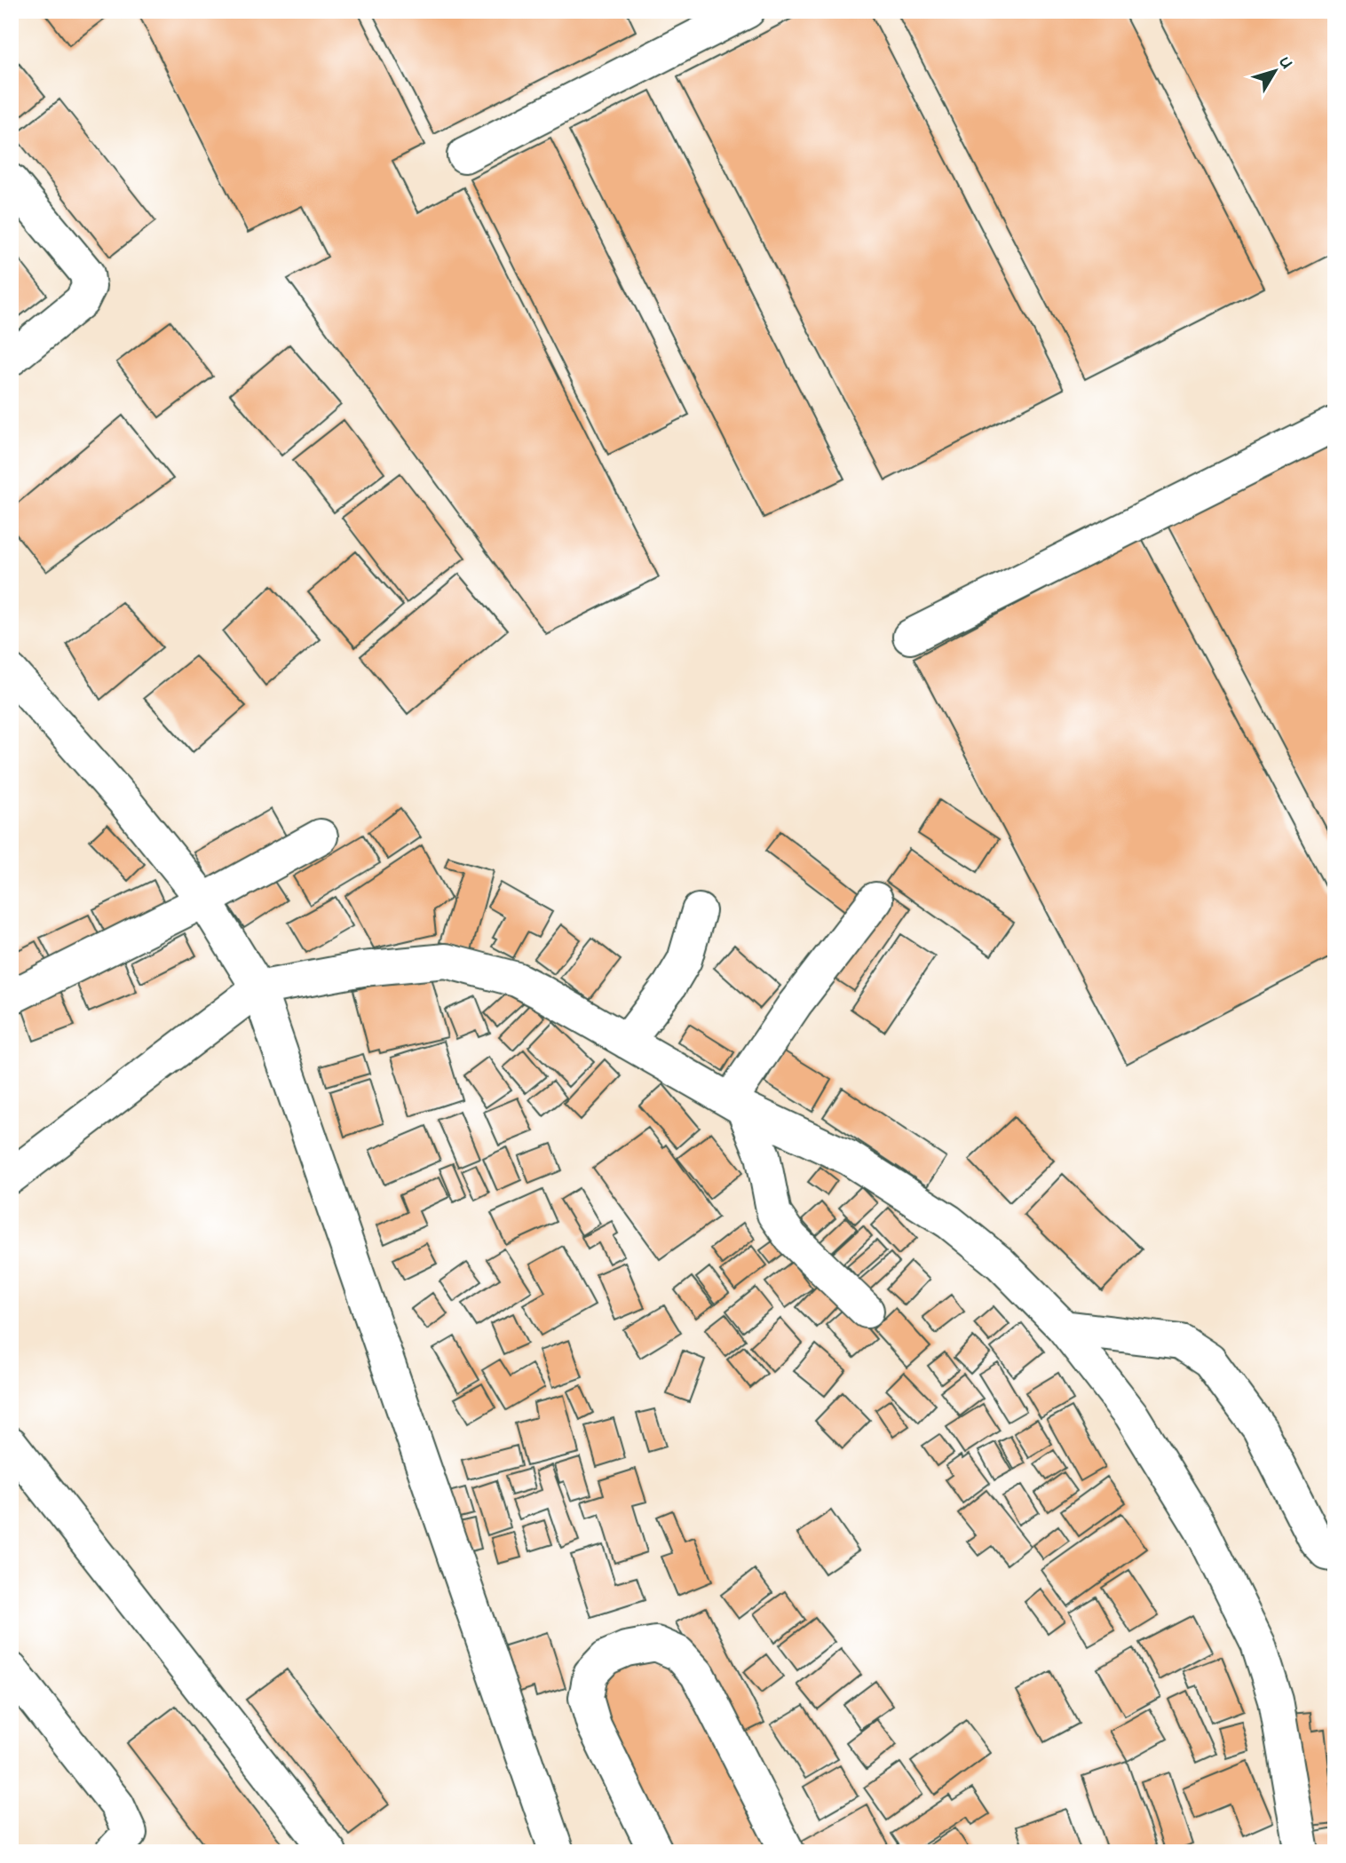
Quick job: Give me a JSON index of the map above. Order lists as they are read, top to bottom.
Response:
{
  "north": "top right"
}
